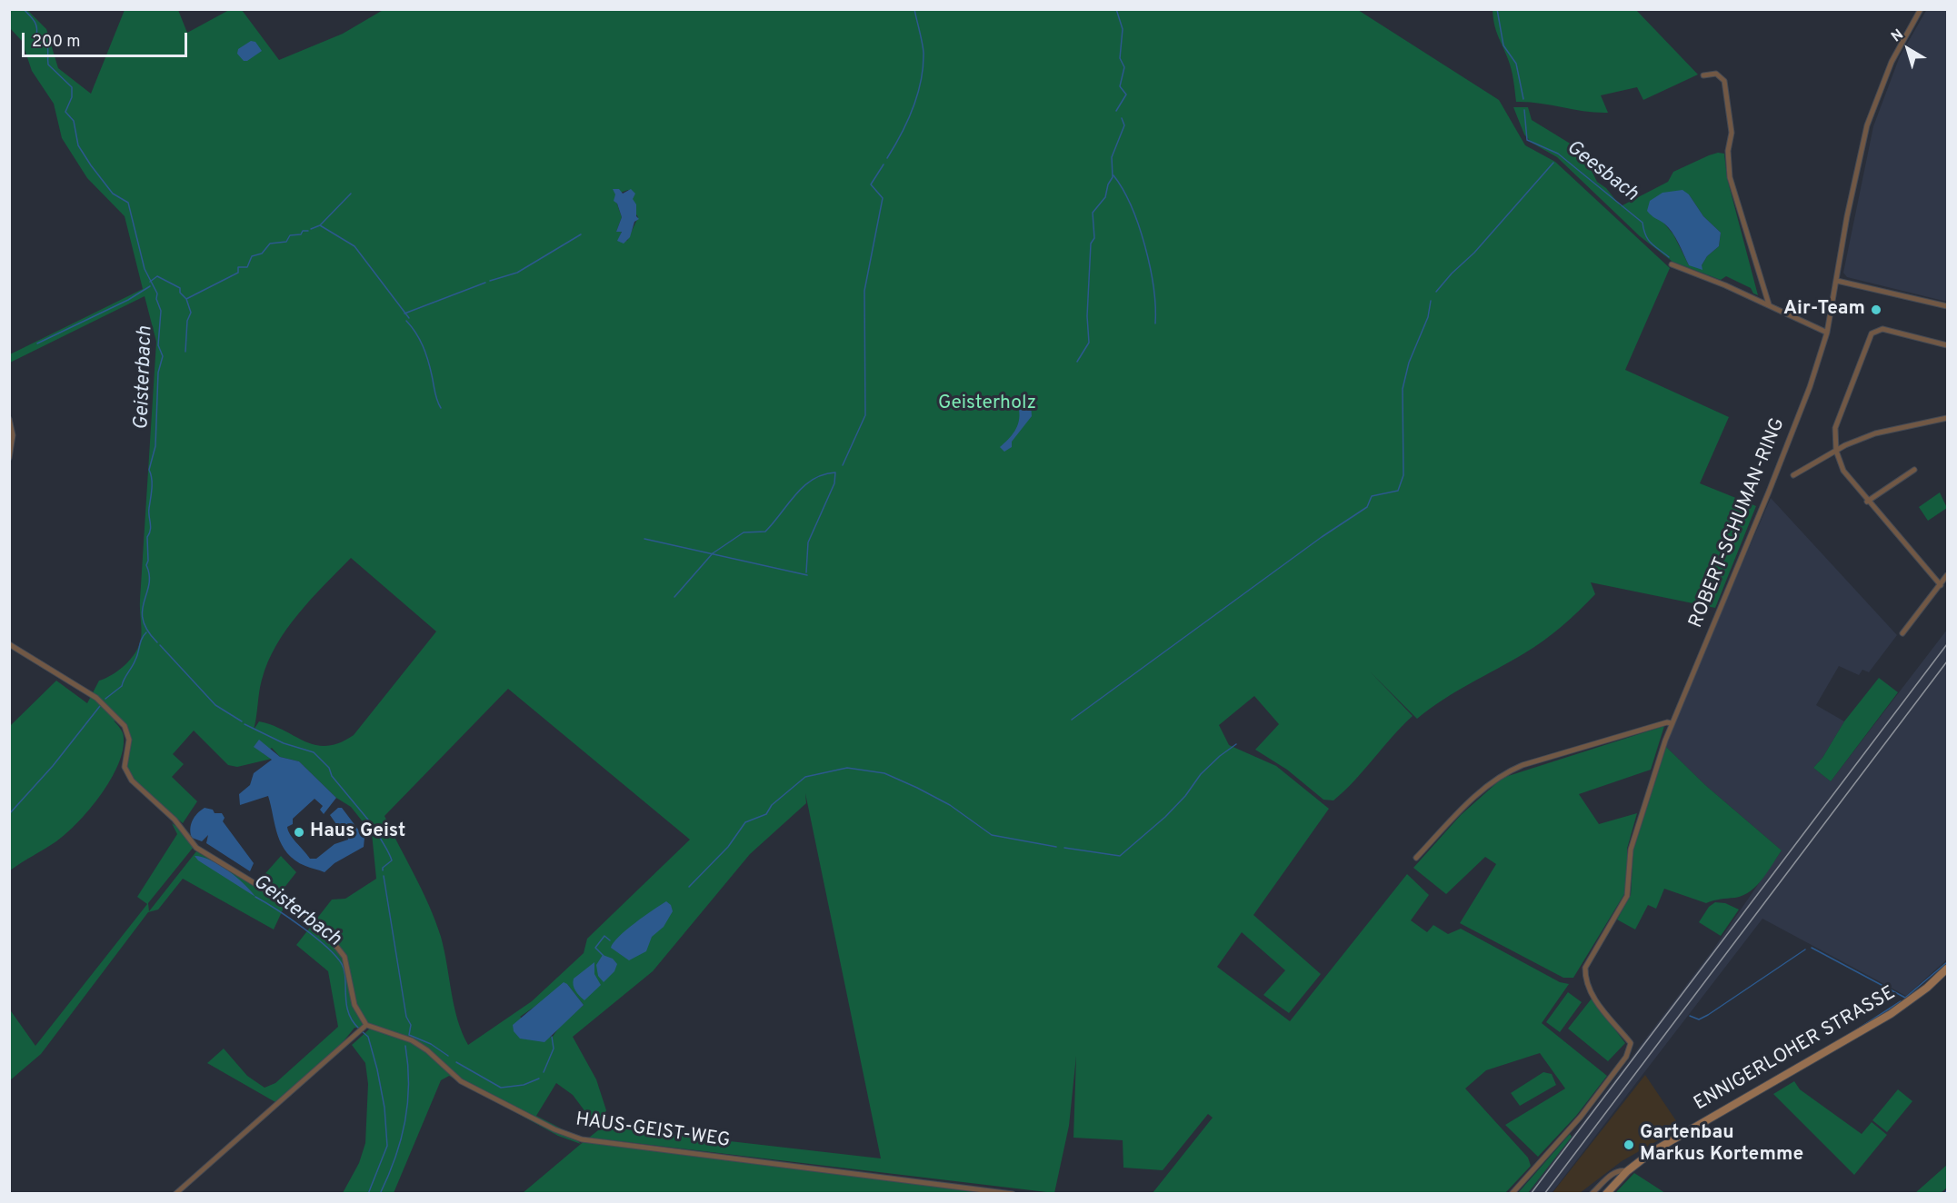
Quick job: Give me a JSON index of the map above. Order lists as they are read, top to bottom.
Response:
{
  "streets": {
    "main road": ["ENNIGERLOHER STRASSE"],
    "street": ["ROBERT-SCHUMAN-RING", "HAUS-GEIST-WEG"]
  },
  "water": ["Geesbach", "Geisterbach"],
  "parks": ["Geisterholz"],
  "places": ["Air-Team", "Haus Geist", "Gartenbau Markus Kortemme"],
  "scale_bar": "200 m",
  "north": "top left"
}
